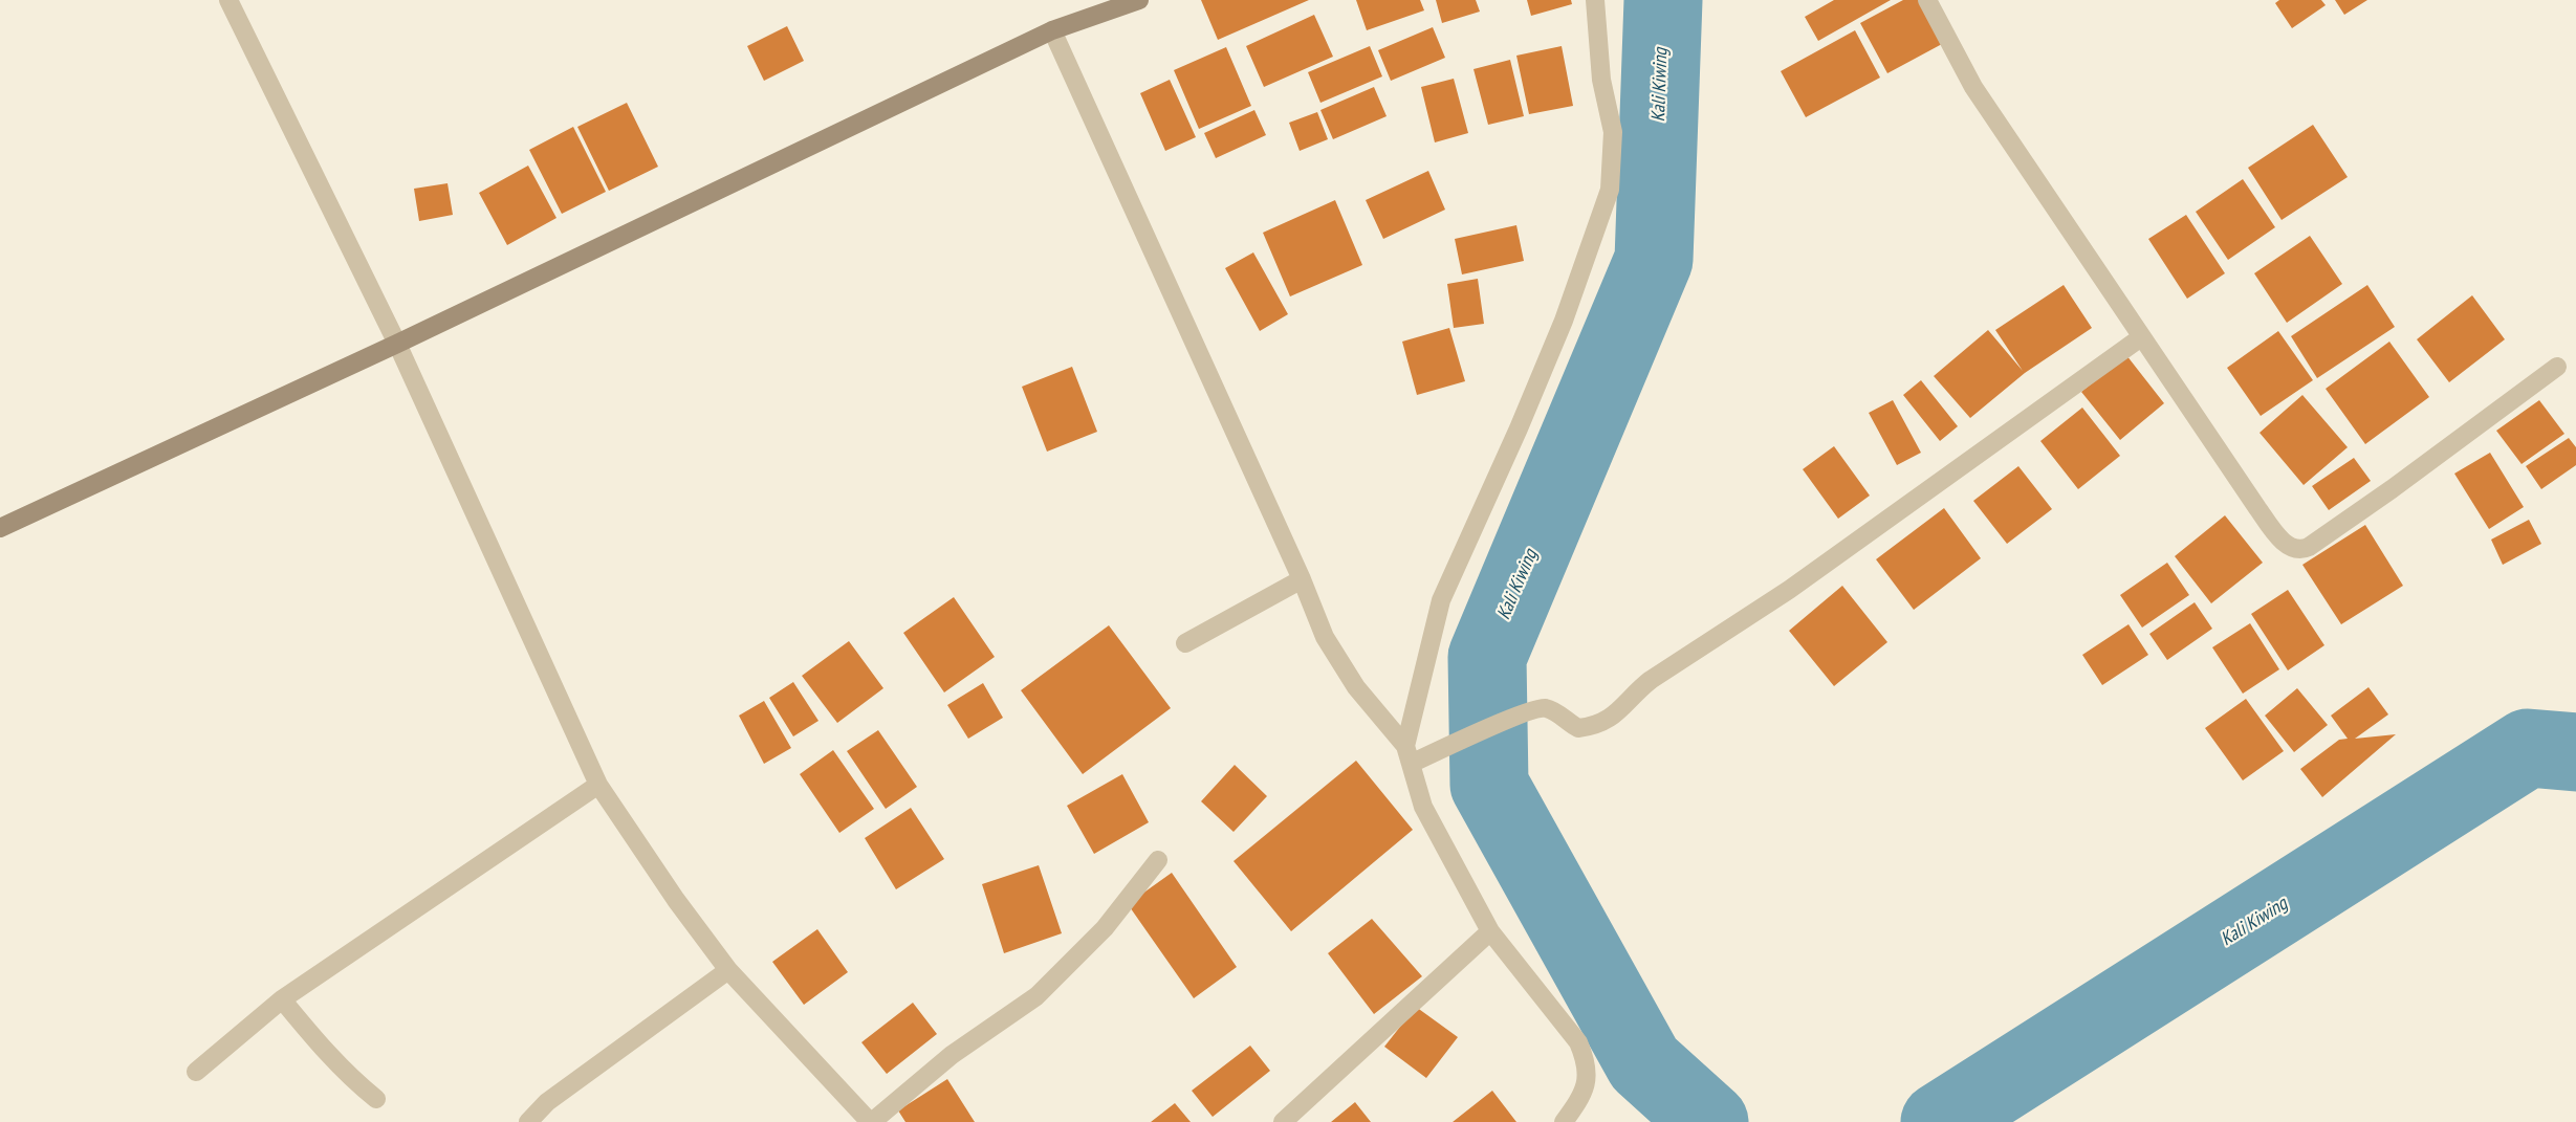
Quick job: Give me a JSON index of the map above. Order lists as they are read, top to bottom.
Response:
{
  "water": ["Kali Kiwing"]
}
